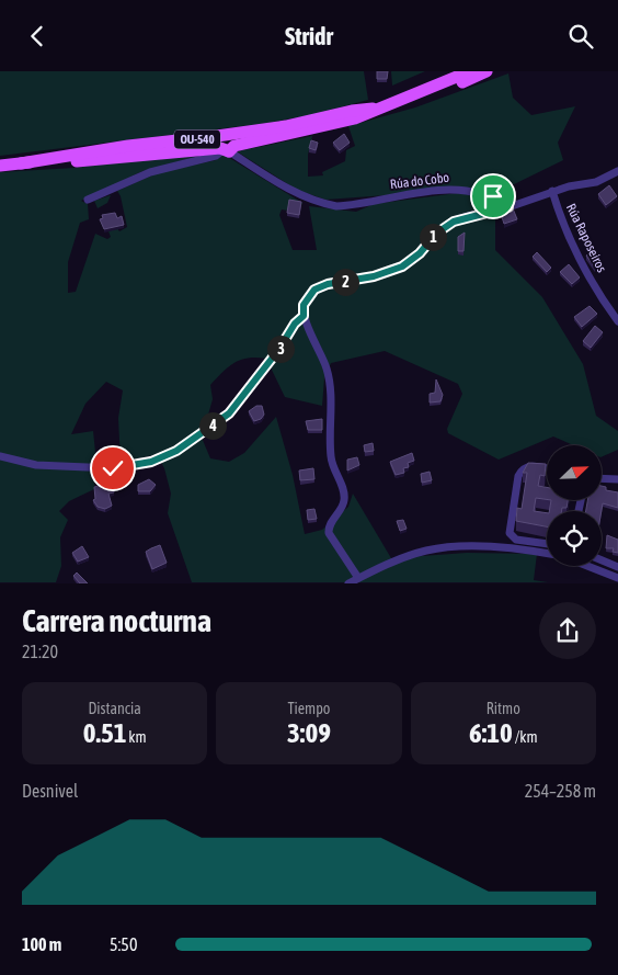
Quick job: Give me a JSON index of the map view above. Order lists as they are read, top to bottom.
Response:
{
  "streets": {
    "main road": ["OU-540"],
    "street": ["Rúa do Cobo", "Rúa Raposeiros"]
  },
  "crossings": [
    ["OU-540", "Rúa do Cobo"]
  ],
  "north": "top right",
  "page": {
    "header": "Stridr",
    "pins": [
      "1",
      "2",
      "3",
      "4"
    ],
    "heading": ["Carrera nocturna", "21:20"],
    "stats": [
      ["Distancia", "0.51 km"],
      ["Tiempo", "3:09"],
      ["Ritmo", "6:10 /km"]
    ],
    "chart": ["Desnivel", "254–258 m"],
    "list": [
      {
        "name": "100 m",
        "note": "5:50"
      }
    ]
  }
}
